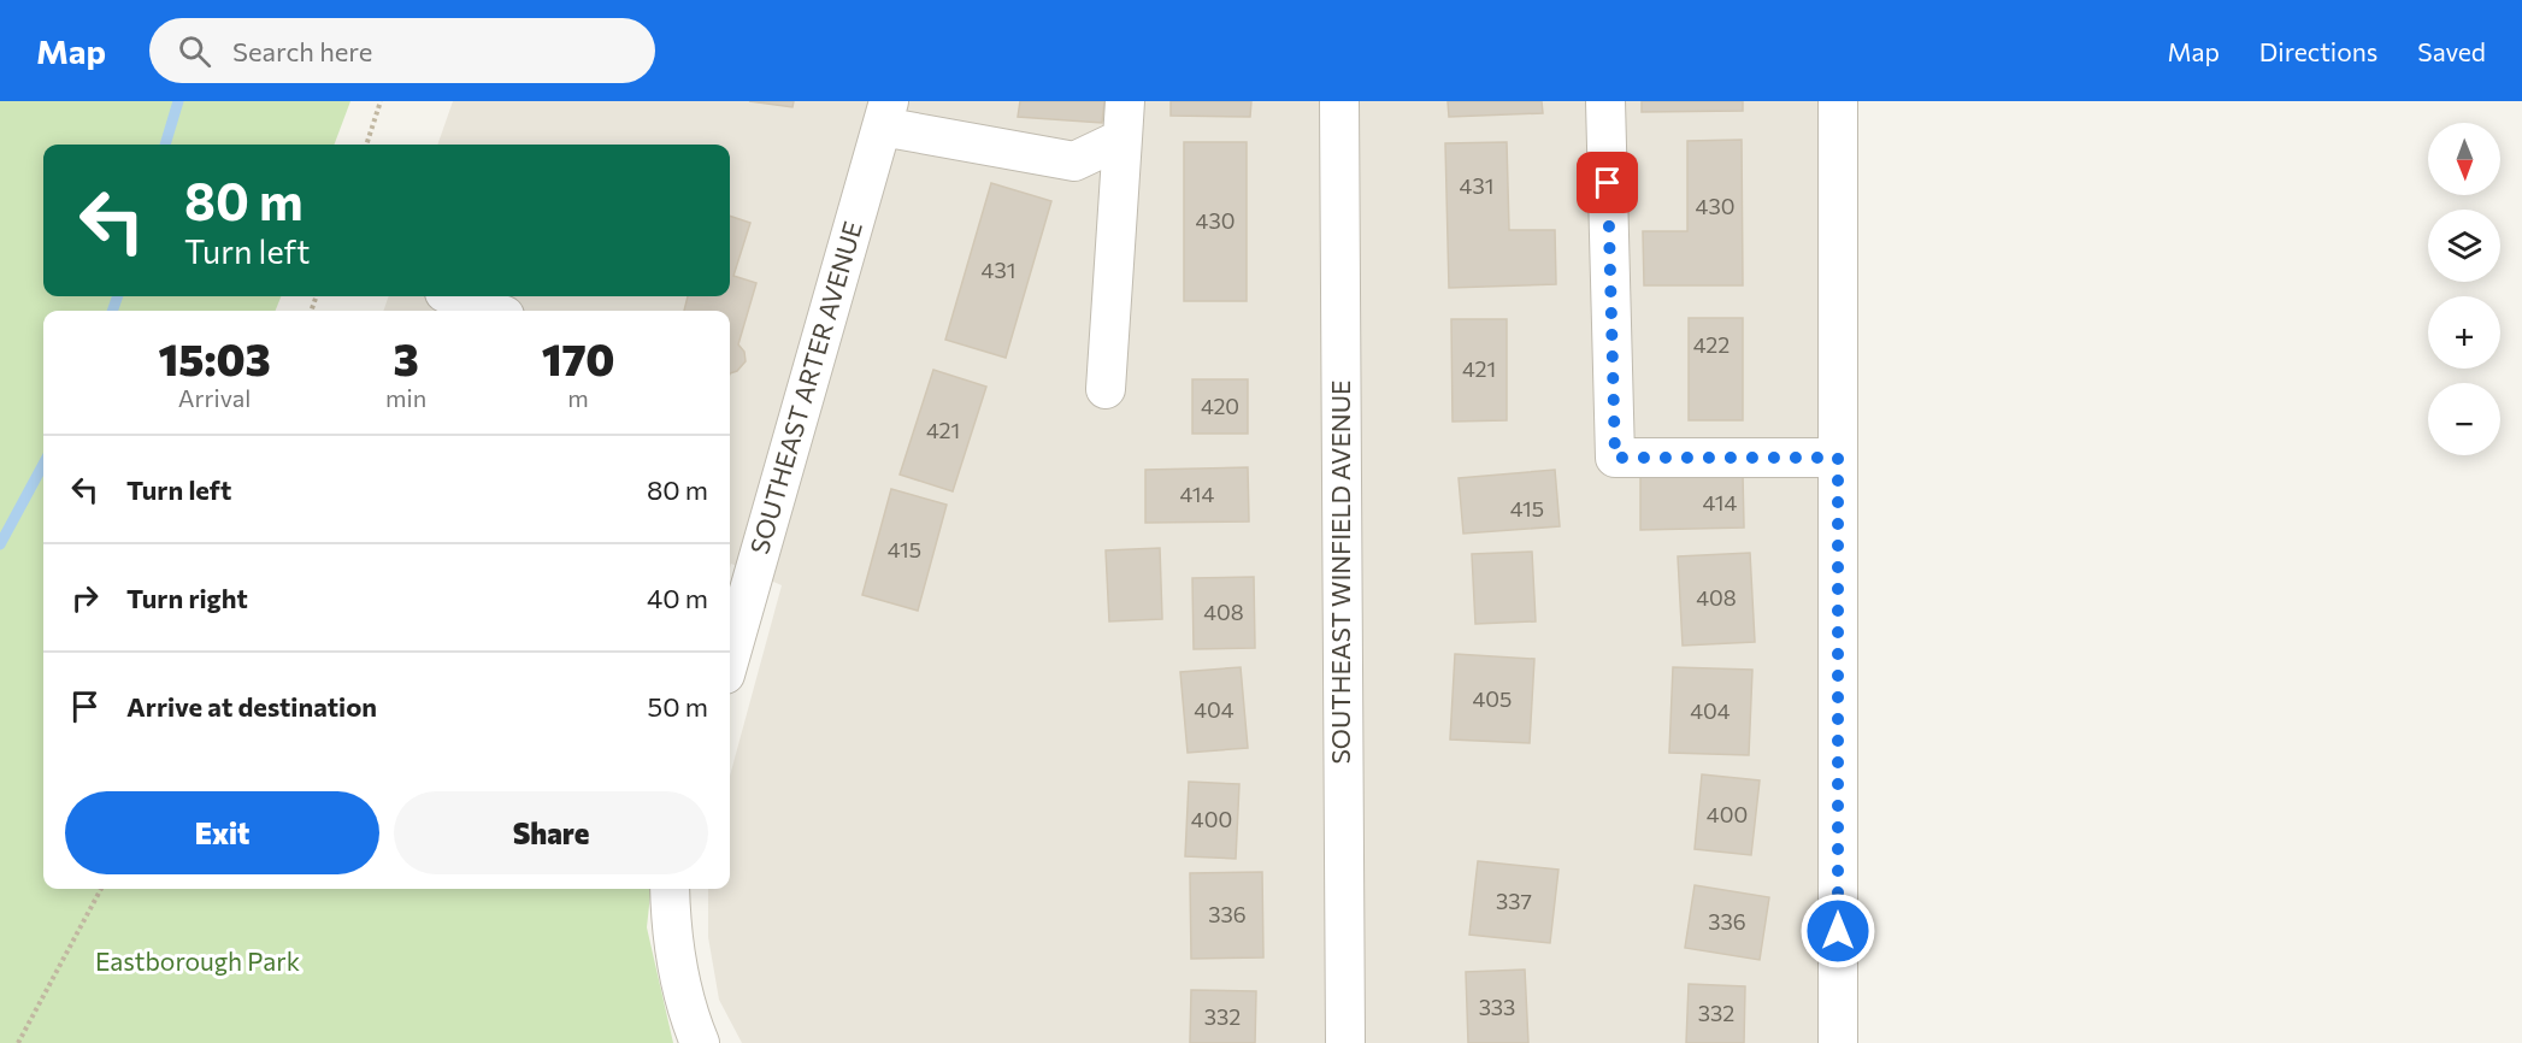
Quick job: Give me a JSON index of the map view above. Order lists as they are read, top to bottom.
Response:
{
  "streets": {
    "street": ["SOUTHEAST ARTER AVENUE", "SOUTHEAST WINFIELD AVENUE"]
  },
  "parks": ["Eastborough Park"],
  "house_numbers": [
    "431",
    "430",
    "430",
    "431",
    "422",
    "421",
    "420",
    "421",
    "414",
    "414",
    "415",
    "415",
    "408",
    "408",
    "405",
    "404",
    "404",
    "400",
    "400",
    "337",
    "336",
    "336",
    "333",
    "332",
    "332"
  ],
  "north": "bottom",
  "page": {
    "header": "Map",
    "search": "Search here",
    "nav": ["Map", "Directions", "Saved"],
    "map_buttons": ["+", "−"],
    "turn": ["80 m", "Turn left"],
    "eta": [
      "15:03",
      "Arrival",
      "3",
      "min",
      "170",
      "m"
    ],
    "list": [
      {
        "name": "Turn left",
        "value": "80 m"
      },
      {
        "name": "Turn right",
        "value": "40 m"
      },
      {
        "name": "Arrive at destination",
        "value": "50 m"
      }
    ],
    "buttons": ["Exit", "Share"]
  }
}
